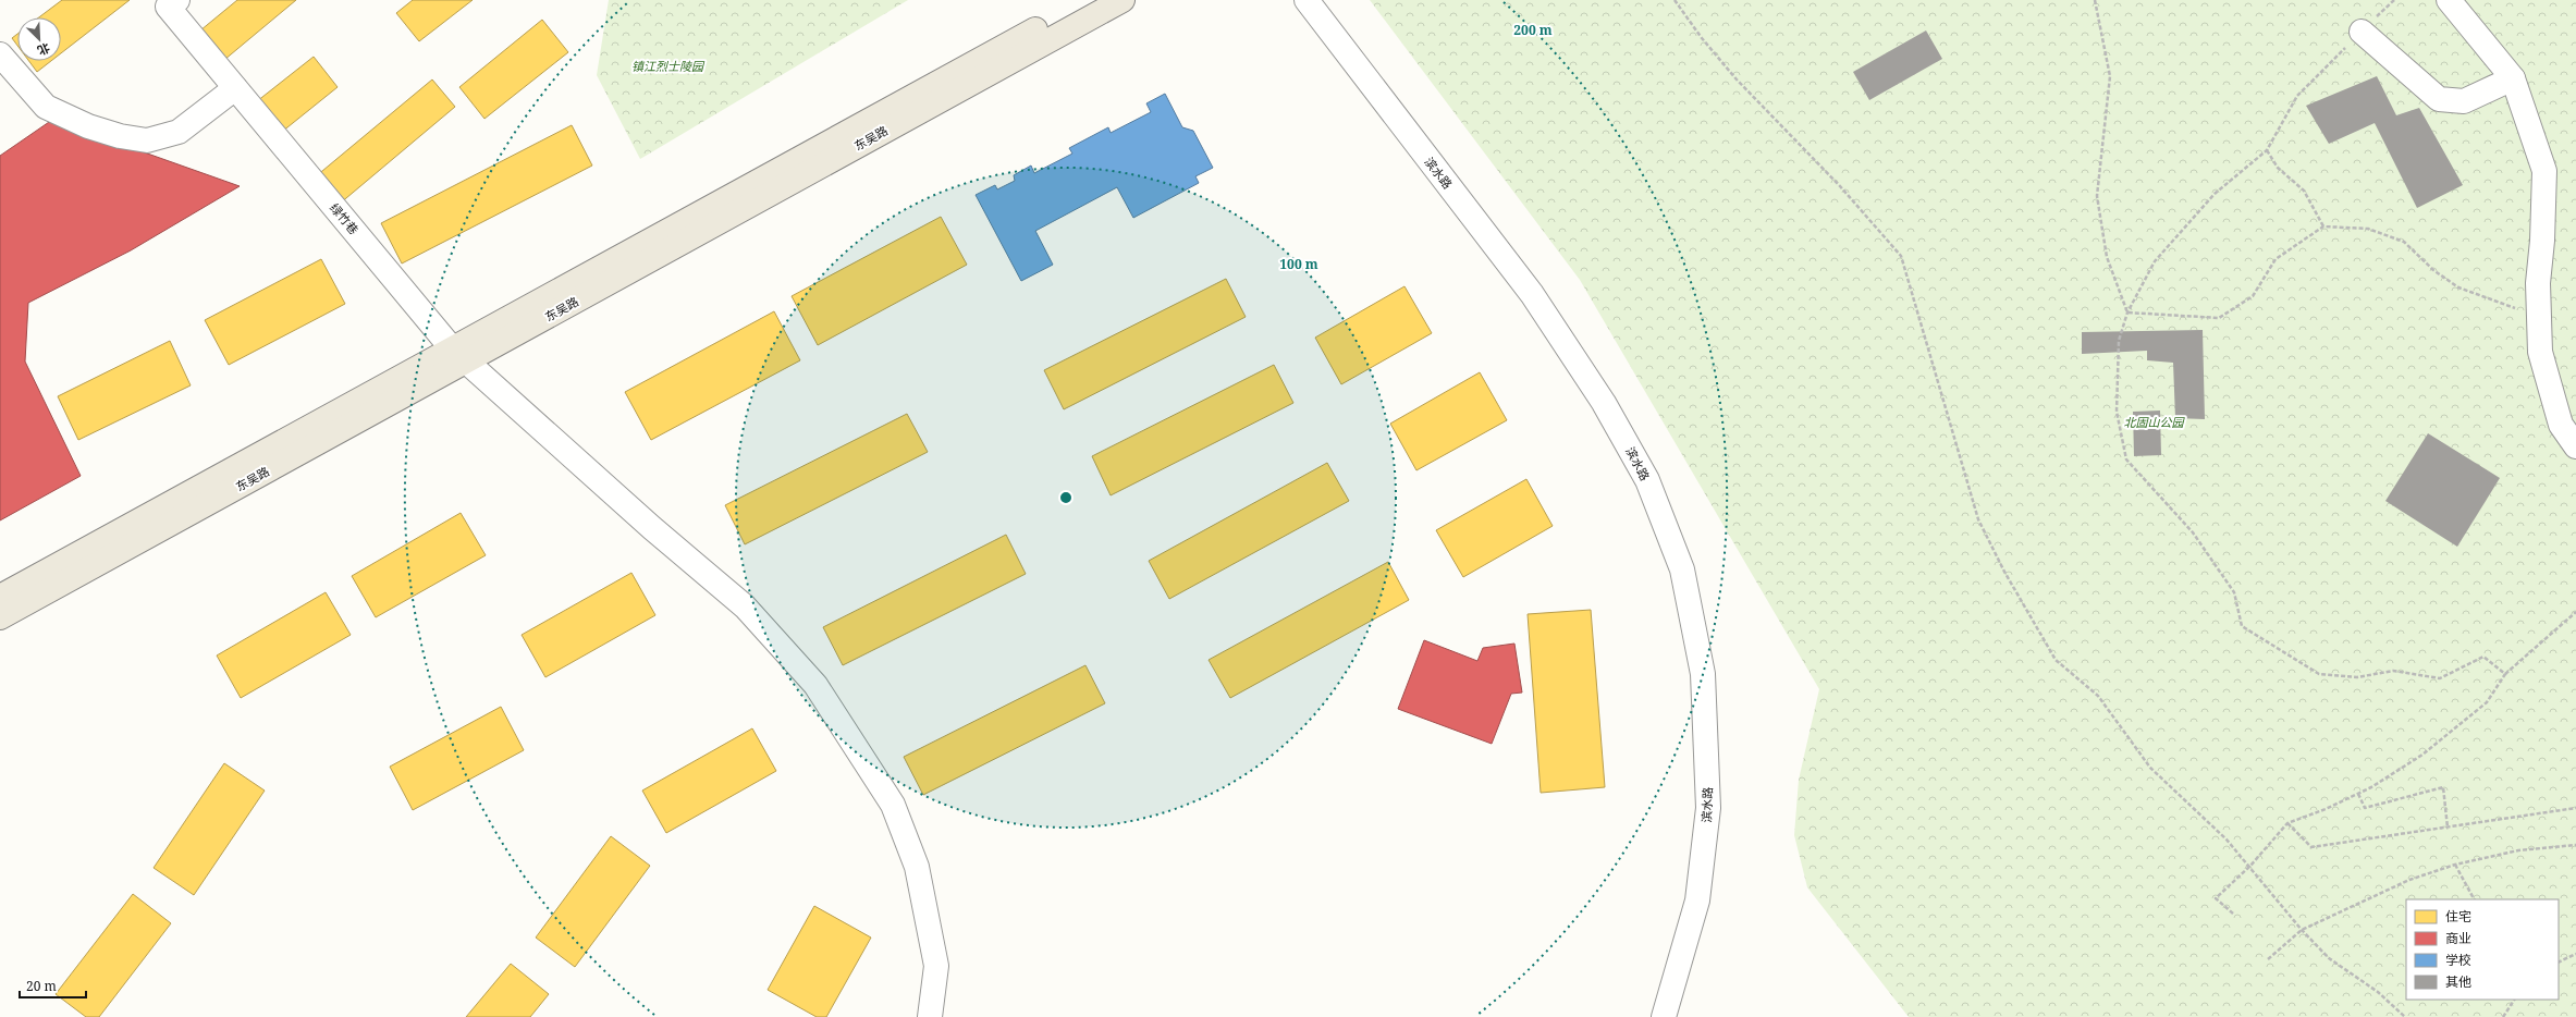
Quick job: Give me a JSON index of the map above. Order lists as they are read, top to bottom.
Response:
{
  "streets": {
    "main road": ["东吴路"],
    "street": ["滨水路", "绿竹巷"]
  },
  "crossings": [
    ["东吴路", "绿竹巷"]
  ],
  "parks": ["镇江烈士陵园", "北固山公园"],
  "legend": [
    "住宅",
    "商业",
    "学校",
    "其他"
  ],
  "scale_bar": "20 m",
  "north": "bottom right",
  "rings": ["200 m", "100 m"]
}
